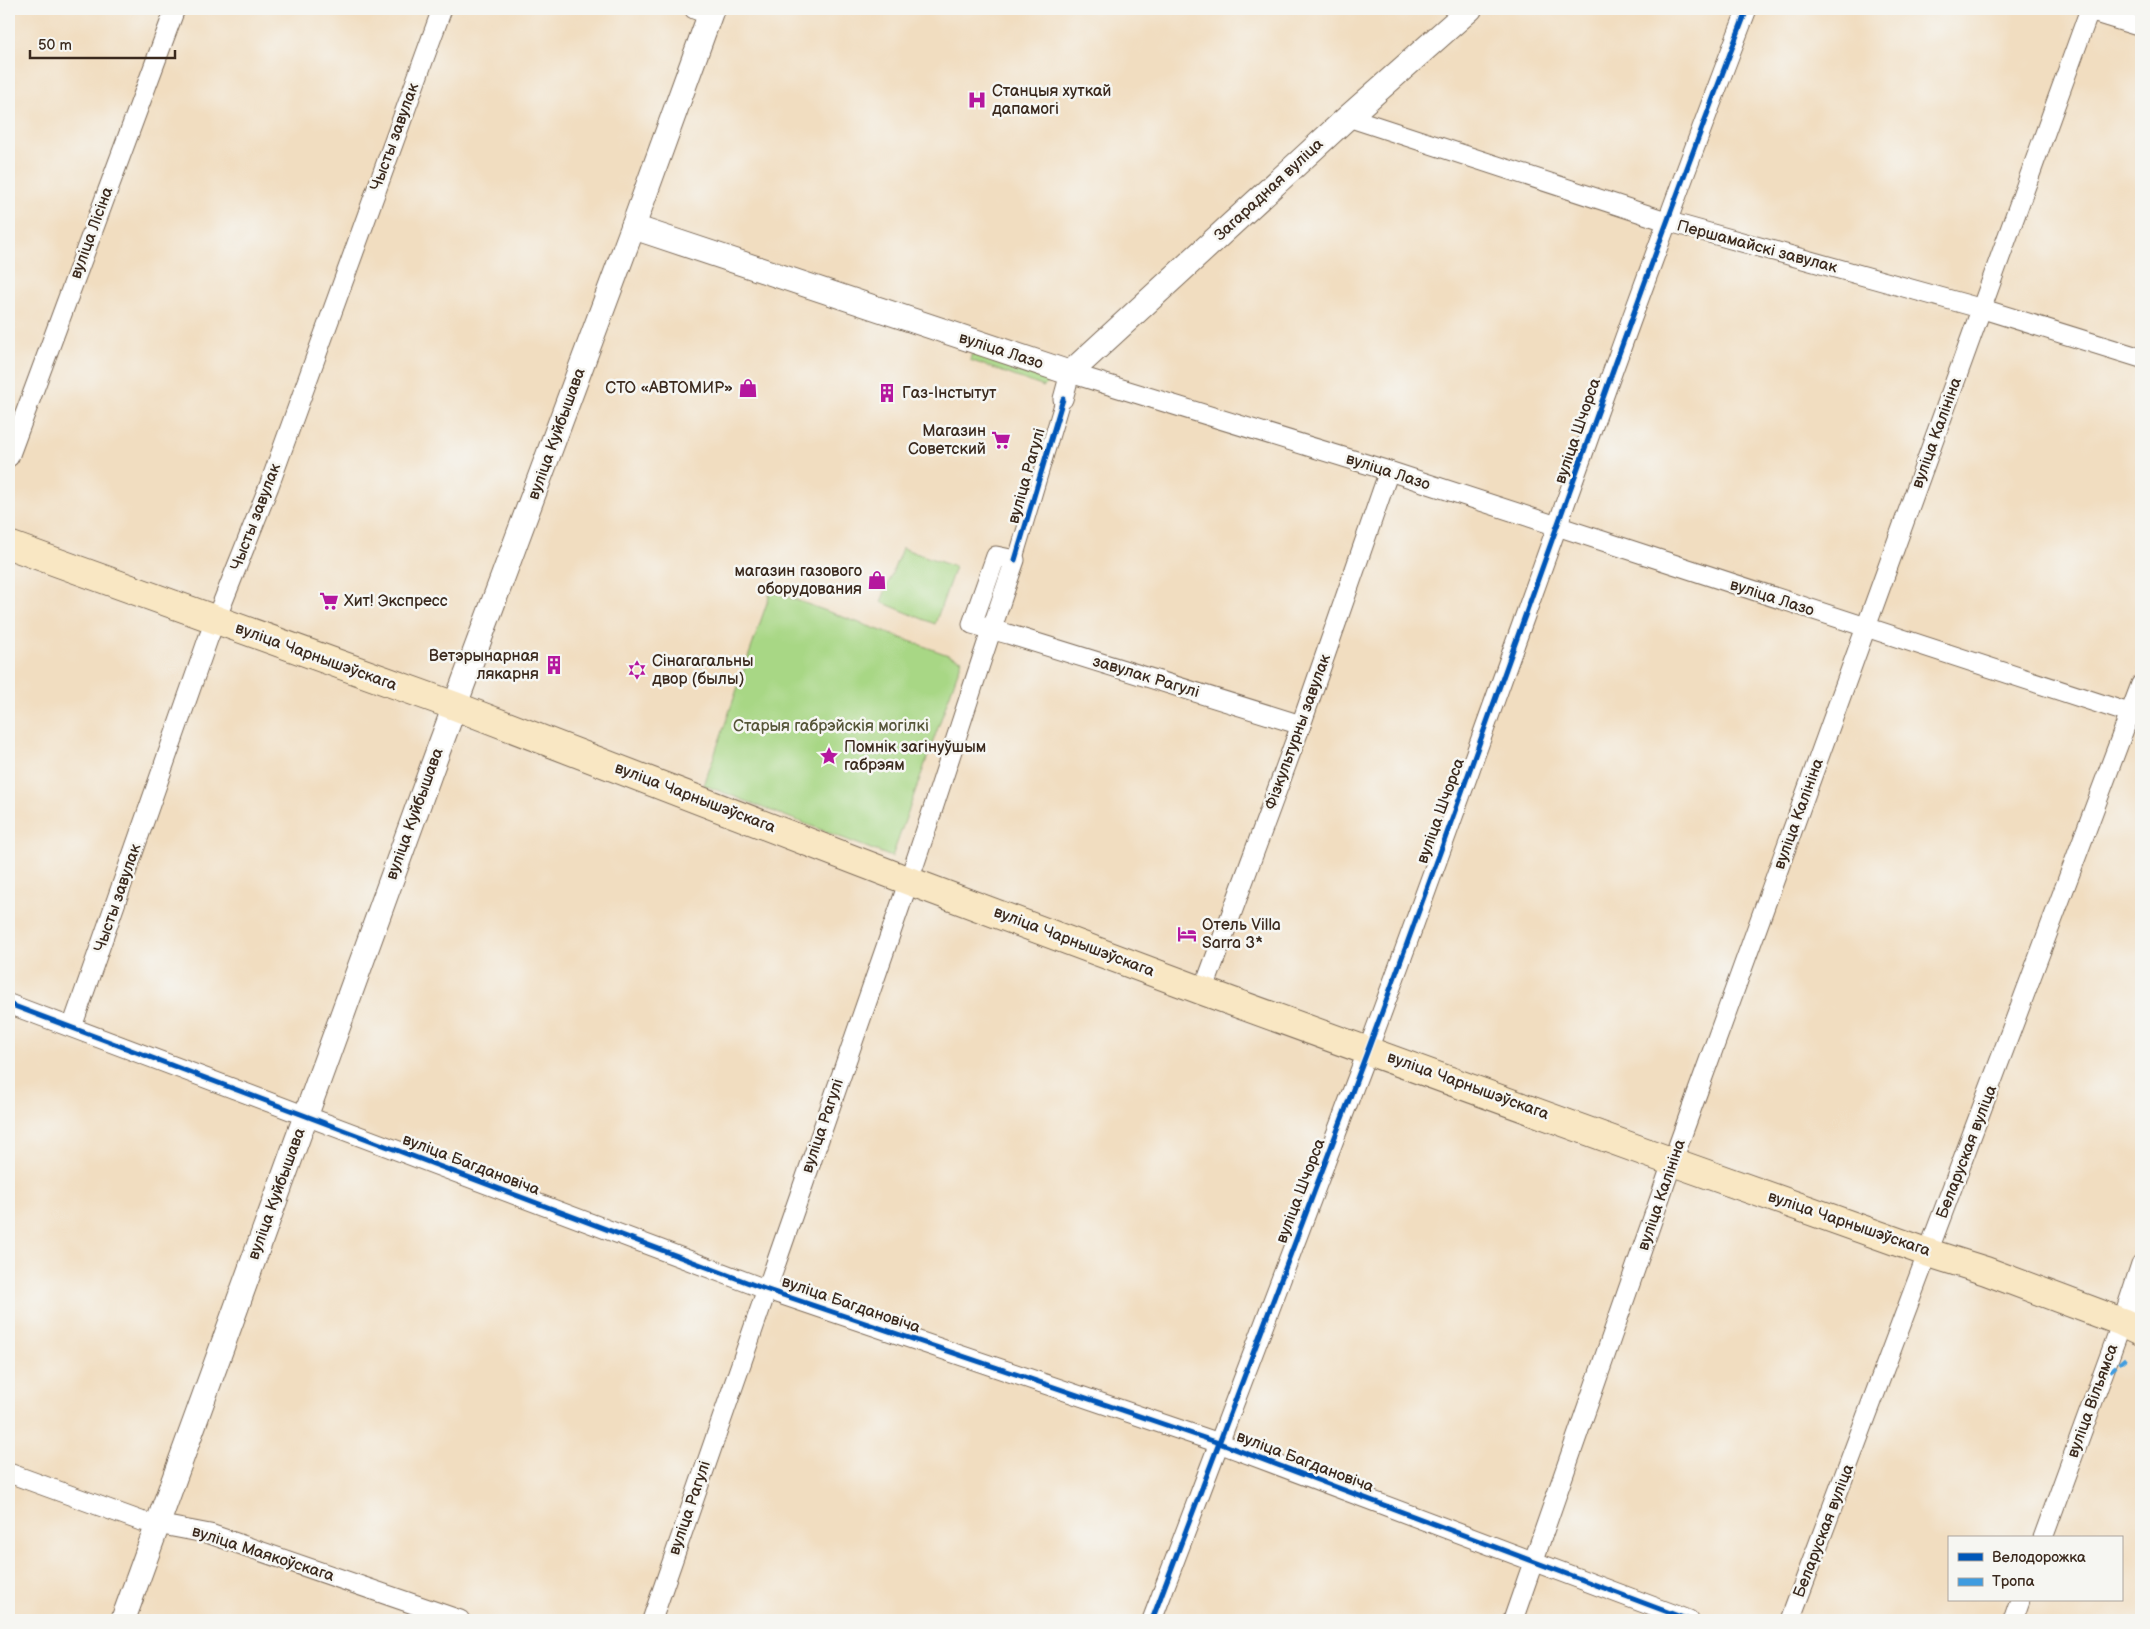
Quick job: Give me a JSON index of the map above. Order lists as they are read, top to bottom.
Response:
{
  "streets": {
    "main road": ["вуліца Чарнышэўскага"],
    "street": [
      "Чысты завулак",
      "Загарадная вуліца",
      "вуліца Лісіна",
      "Першамайскі завулак",
      "вуліца Лазо",
      "вуліца Шчорса",
      "вуліца Калініна",
      "вуліца Куйбышава",
      "вуліца Рагулі",
      "завулак Рагулі",
      "Фізкультурны завулак",
      "Беларуская вуліца",
      "вуліца Багдановіча",
      "вуліца Вільямса",
      "вуліца Маякоўскага"
    ]
  },
  "crossings": [
    ["Чысты завулак", "вуліца Чарнышэўскага"],
    ["Чысты завулак", "вуліца Багдановіча"],
    ["Загарадная вуліца", "Першамайскі завулак"],
    ["Загарадная вуліца", "вуліца Лазо"],
    ["Загарадная вуліца", "вуліца Рагулі"],
    ["Першамайскі завулак", "вуліца Шчорса"],
    ["Першамайскі завулак", "вуліца Калініна"],
    ["вуліца Лазо", "вуліца Шчорса"],
    ["вуліца Лазо", "вуліца Калініна"],
    ["вуліца Лазо", "вуліца Куйбышава"],
    ["вуліца Лазо", "вуліца Рагулі"],
    ["вуліца Лазо", "Фізкультурны завулак"],
    ["вуліца Лазо", "Беларуская вуліца"],
    ["вуліца Шчорса", "вуліца Чарнышэўскага"],
    ["вуліца Шчорса", "вуліца Багдановіча"],
    ["вуліца Калініна", "вуліца Чарнышэўскага"],
    ["вуліца Калініна", "вуліца Багдановіча"],
    ["вуліца Куйбышава", "вуліца Чарнышэўскага"],
    ["вуліца Куйбышава", "вуліца Багдановіча"],
    ["вуліца Куйбышава", "вуліца Маякоўскага"],
    ["вуліца Рагулі", "вуліца Чарнышэўскага"],
    ["вуліца Рагулі", "завулак Рагулі"],
    ["вуліца Рагулі", "вуліца Багдановіча"],
    ["вуліца Чарнышэўскага", "Фізкультурны завулак"],
    ["вуліца Чарнышэўскага", "Беларуская вуліца"],
    ["вуліца Чарнышэўскага", "вуліца Вільямса"],
    ["завулак Рагулі", "Фізкультурны завулак"]
  ],
  "parks": ["Старыя габрэйскія могілкі"],
  "places": {
    "hospital": ["Станцыя хуткай дапамогі"],
    "shop": ["СТО «АВТОМИР»", "магазин газового оборудования"],
    "building": ["Газ-Інстытут", "Ветэрынарная лякарня"],
    "supermarket": ["Магазин Советский", "Хит! Экспресс"],
    "synagogue": ["Сінагагальны двор (былы)"],
    "place": ["Помнік загінуўшым габрэям"],
    "hotel": ["Отель Villa Sarra 3*"]
  },
  "legend": ["Велодорожка", "Тропа"],
  "scale_bar": "50 m"
}
